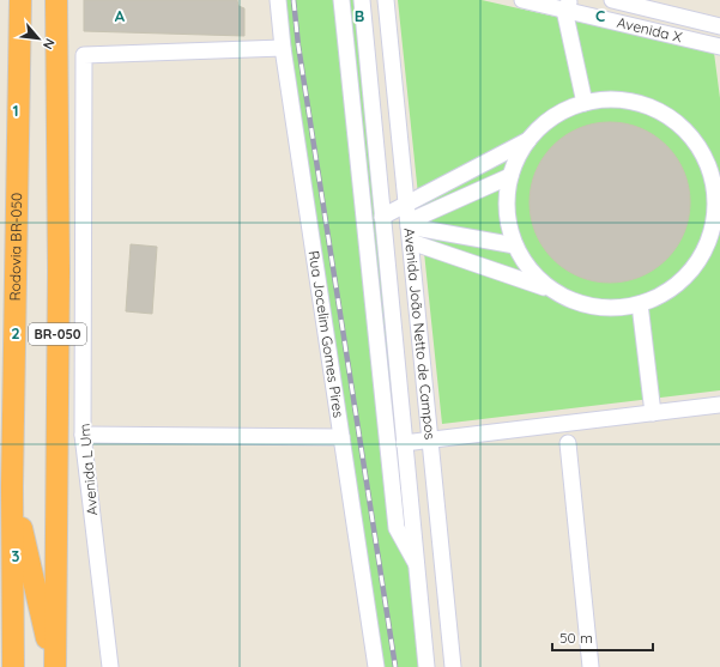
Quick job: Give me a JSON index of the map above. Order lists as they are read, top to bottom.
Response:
{
  "streets": {
    "highway": ["Rodovia BR-050", "BR-050"],
    "street": [
      "Avenida X",
      "Avenida João Netto de Campos",
      "Rua Jocelim Gomes Pires",
      "Avenida L Um"
    ]
  },
  "crossings": [
    ["Rua Jocelim Gomes Pires", "Avenida L Um"]
  ],
  "scale_bar": "50 m",
  "north": "bottom right",
  "grid": {
    "columns": ["A", "B", "C"],
    "rows": ["1", "2", "3"]
  }
}
